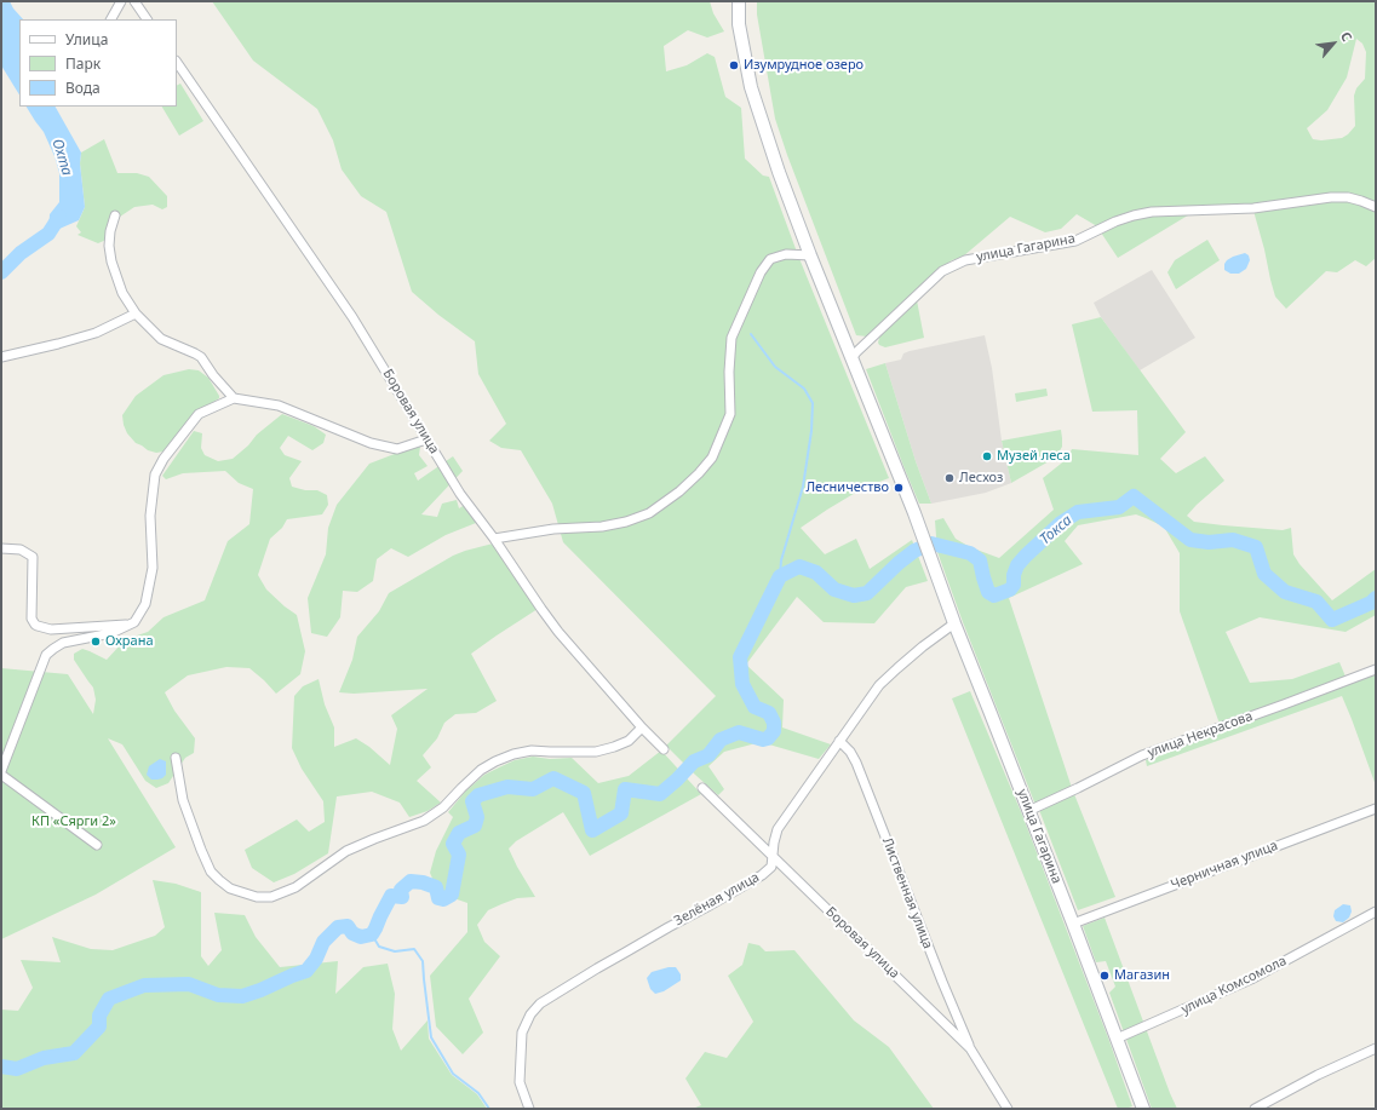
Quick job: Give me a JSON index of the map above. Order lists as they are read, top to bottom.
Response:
{
  "streets": {
    "main road": ["улица Гагарина"],
    "street": [
      "Боровая улица",
      "улица Некрасова",
      "Черничная улица",
      "Лиственная улица",
      "Зелёная улица",
      "улица Комсомола"
    ]
  },
  "crossings": [
    ["улица Гагарина", "улица Некрасова"],
    ["улица Гагарина", "Черничная улица"],
    ["улица Гагарина", "Зелёная улица"],
    ["улица Гагарина", "улица Комсомола"],
    ["Боровая улица", "Лиственная улица"],
    ["Боровая улица", "Зелёная улица"],
    ["Лиственная улица", "Зелёная улица"]
  ],
  "water": ["Охта", "Токса"],
  "parks": ["КП «Сярги 2»"],
  "places": [
    "Изумрудное озеро",
    "Музей леса",
    "Лесхоз",
    "Лесничество",
    "Охрана",
    "Магазин"
  ],
  "legend": ["Улица", "Парк", "Вода"],
  "north": "top right"
}
